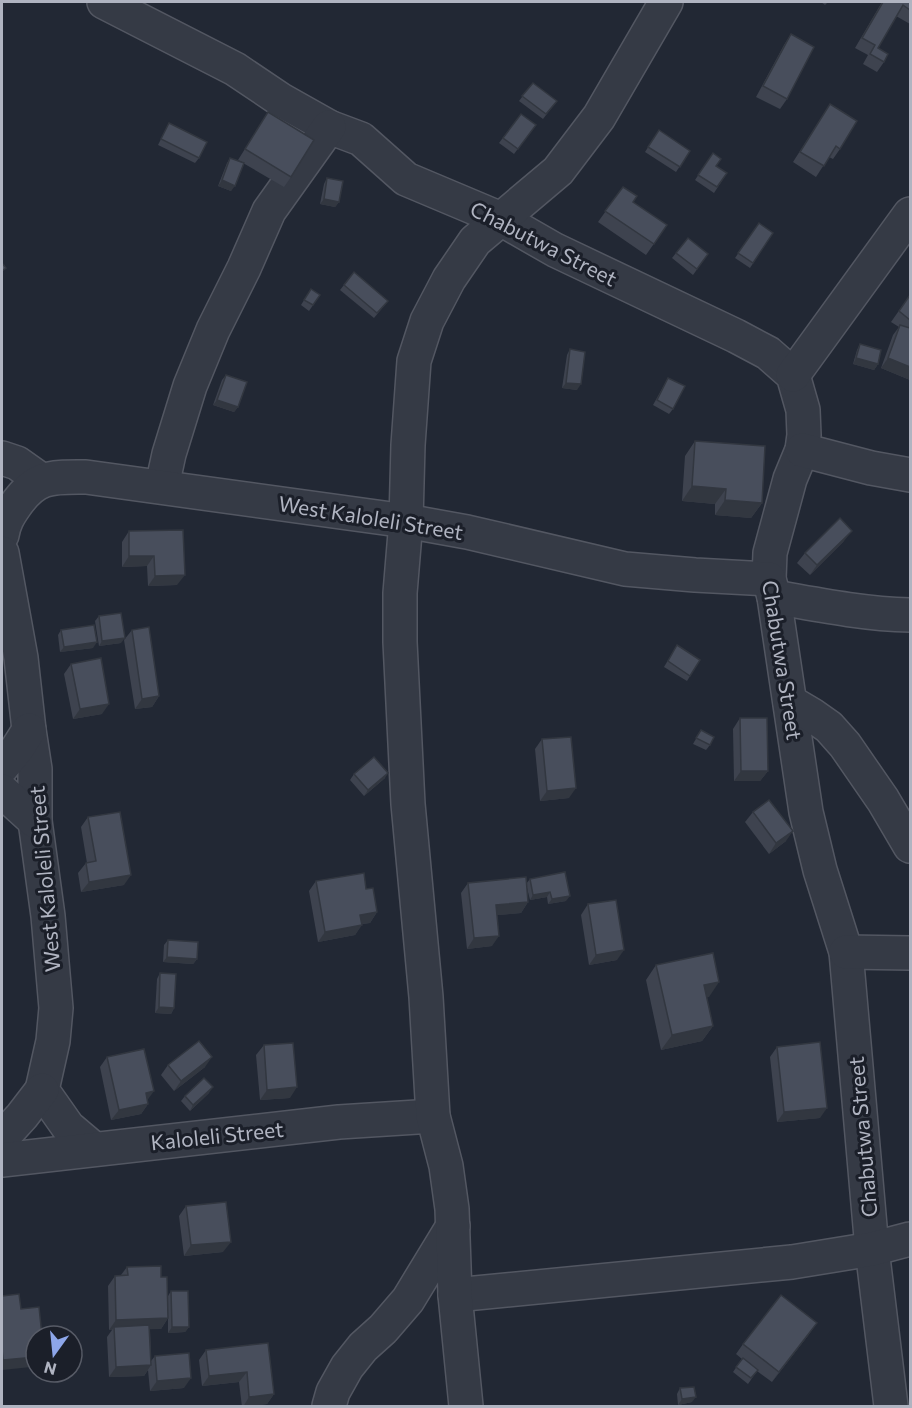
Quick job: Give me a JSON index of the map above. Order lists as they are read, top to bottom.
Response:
{
  "streets": {
    "street": ["Chabutwa Street", "West Kaloleli Street", "Kaloleli Street"]
  },
  "crossings": [
    ["Chabutwa Street", "West Kaloleli Street"]
  ],
  "north": "bottom"
}
